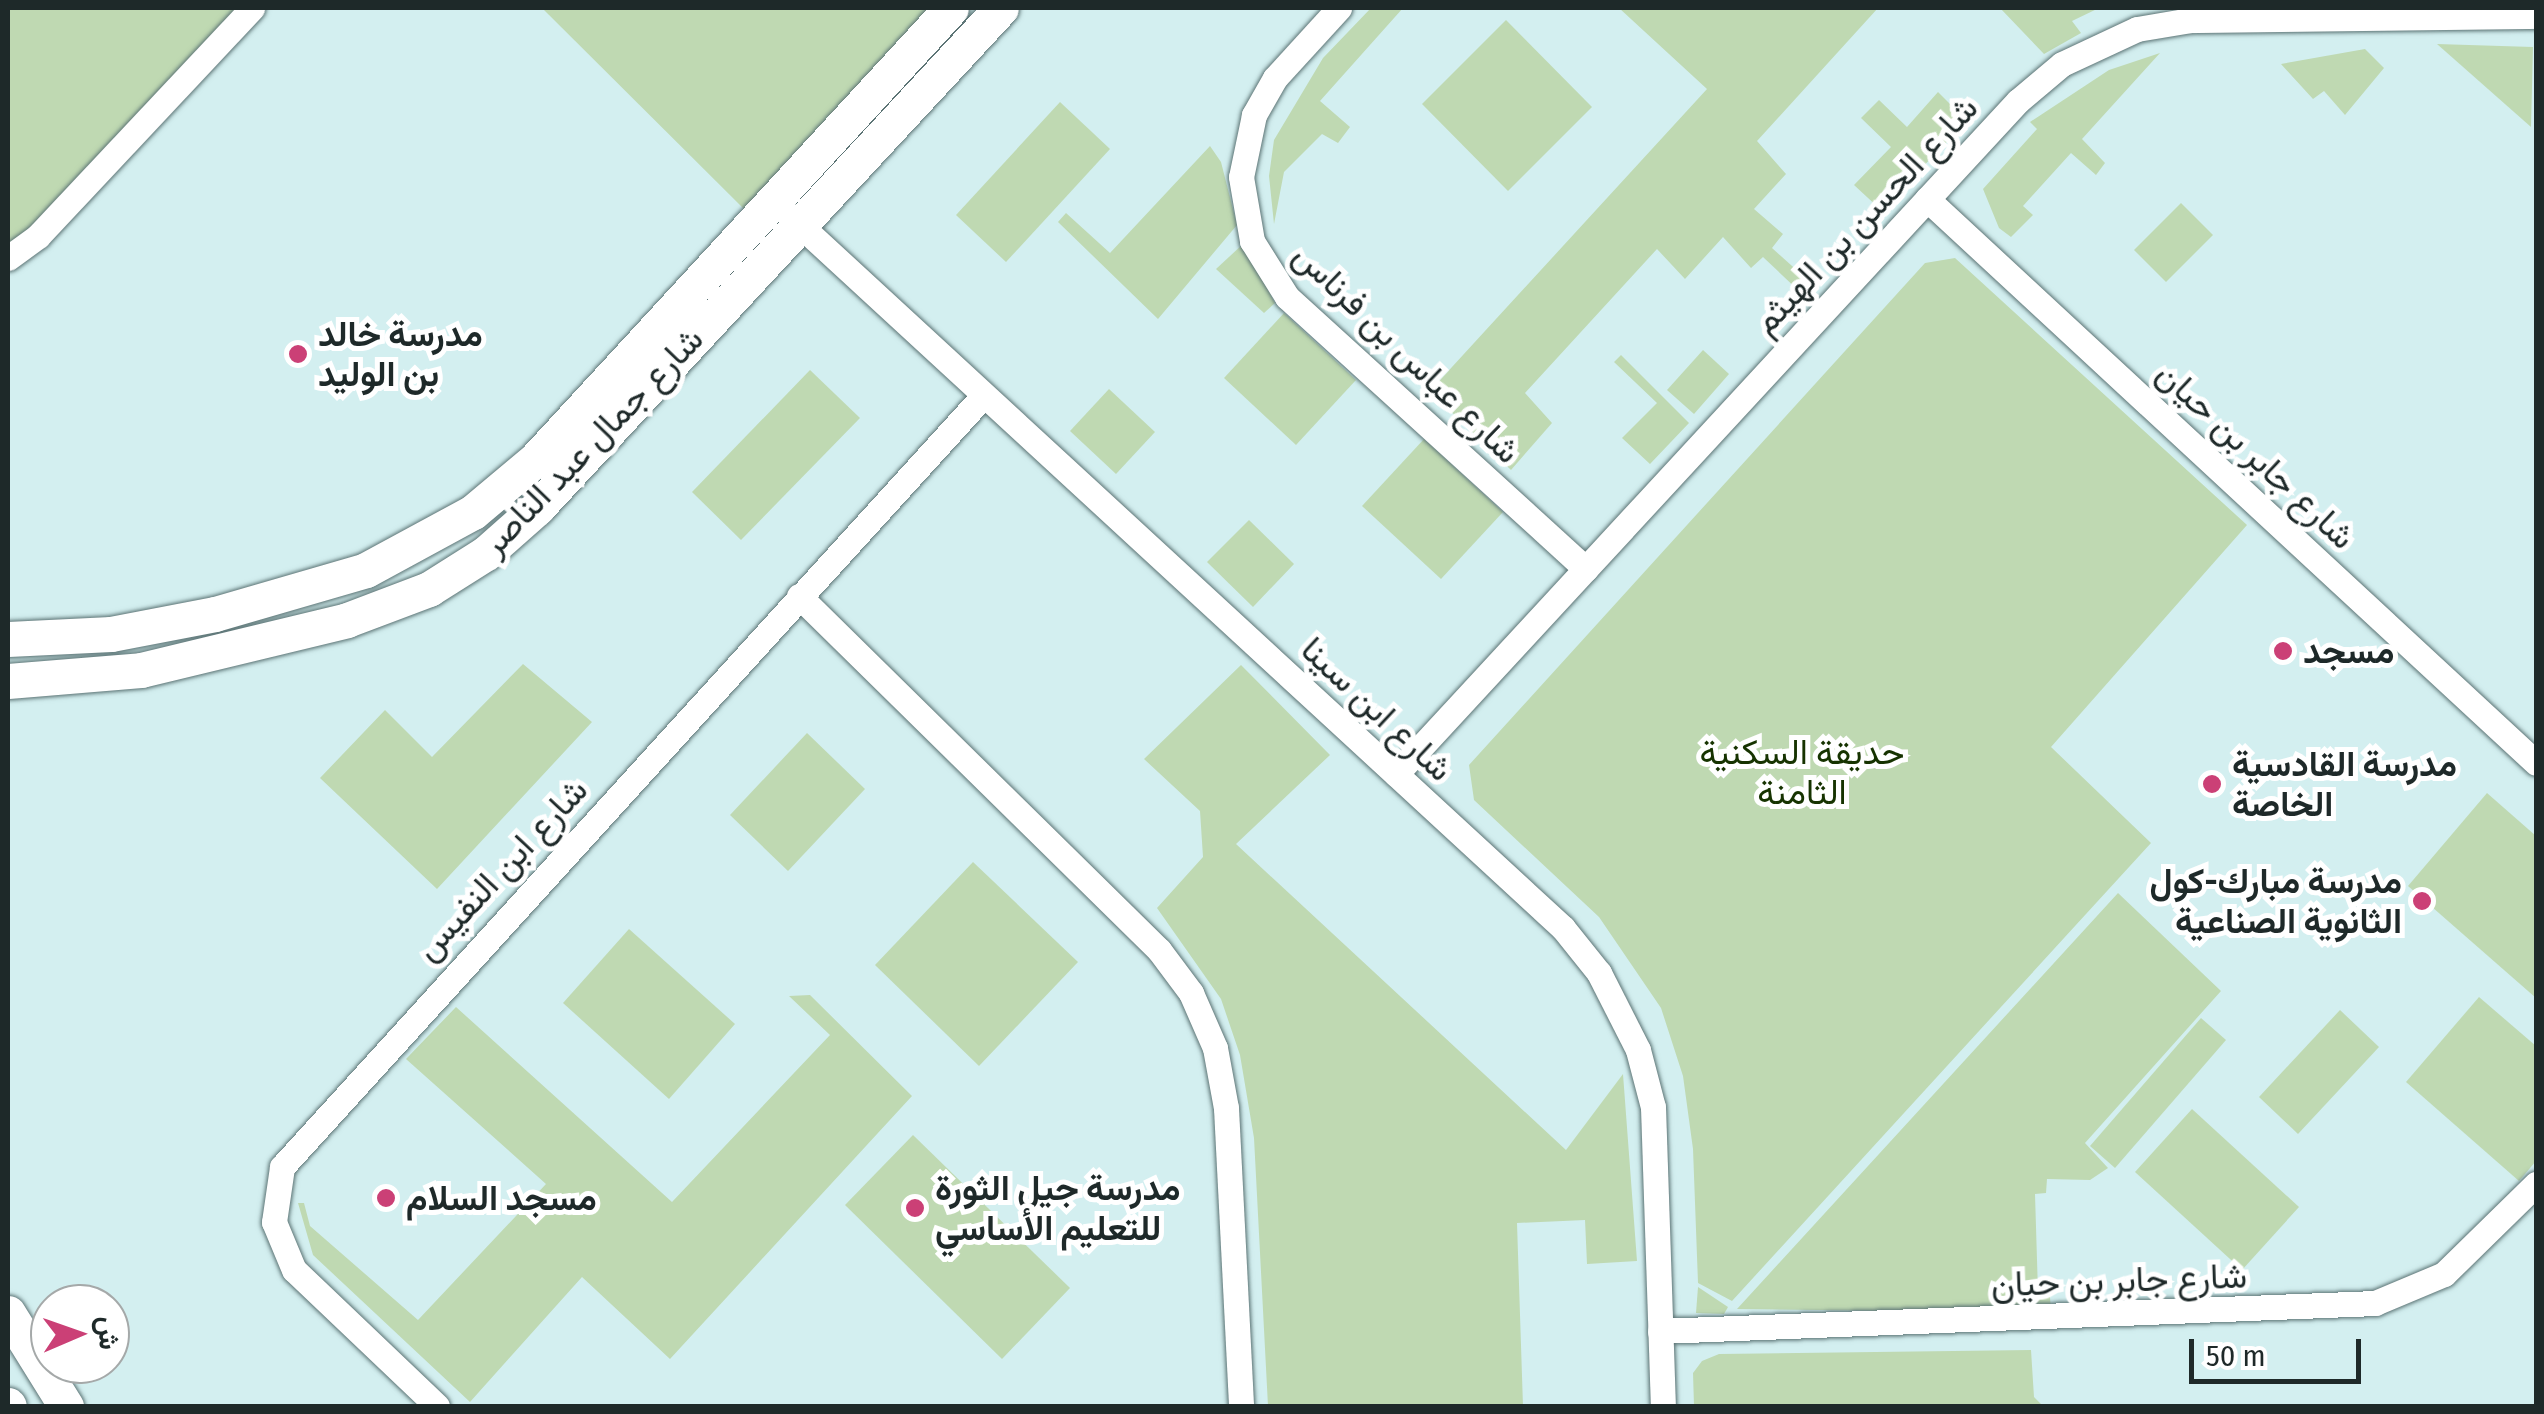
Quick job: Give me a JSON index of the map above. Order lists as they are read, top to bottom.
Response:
{
  "streets": {
    "main road": ["شارع جمال عبد الناصر"],
    "street": [
      "شارع الحسن بن الهيثم",
      "شارع عباس بن فرناس",
      "شارع جابر بن حيان",
      "شارع ابن سينا",
      "شارع ابن النفيس"
    ]
  },
  "crossings": [
    ["شارع الحسن بن الهيثم", "شارع عباس بن فرناس"],
    ["شارع الحسن بن الهيثم", "شارع جابر بن حيان"],
    ["شارع الحسن بن الهيثم", "شارع ابن سينا"],
    ["شارع جمال عبد الناصر", "شارع ابن سينا"],
    ["شارع جابر بن حيان", "شارع ابن سينا"],
    ["شارع ابن سينا", "شارع ابن النفيس"]
  ],
  "parks": ["حديقة السكنية الثامنة"],
  "places": [
    "مدرسة خالد بن الوليد",
    "مسجد",
    "مدرسة القادسية الخاصة",
    "مدرسة مبارك-كول الثانوية الصناعية",
    "مسجد السلام",
    "مدرسة جيل الثورة للتعليم الأساسي"
  ],
  "scale_bar": "50 m",
  "north": "right"
}
